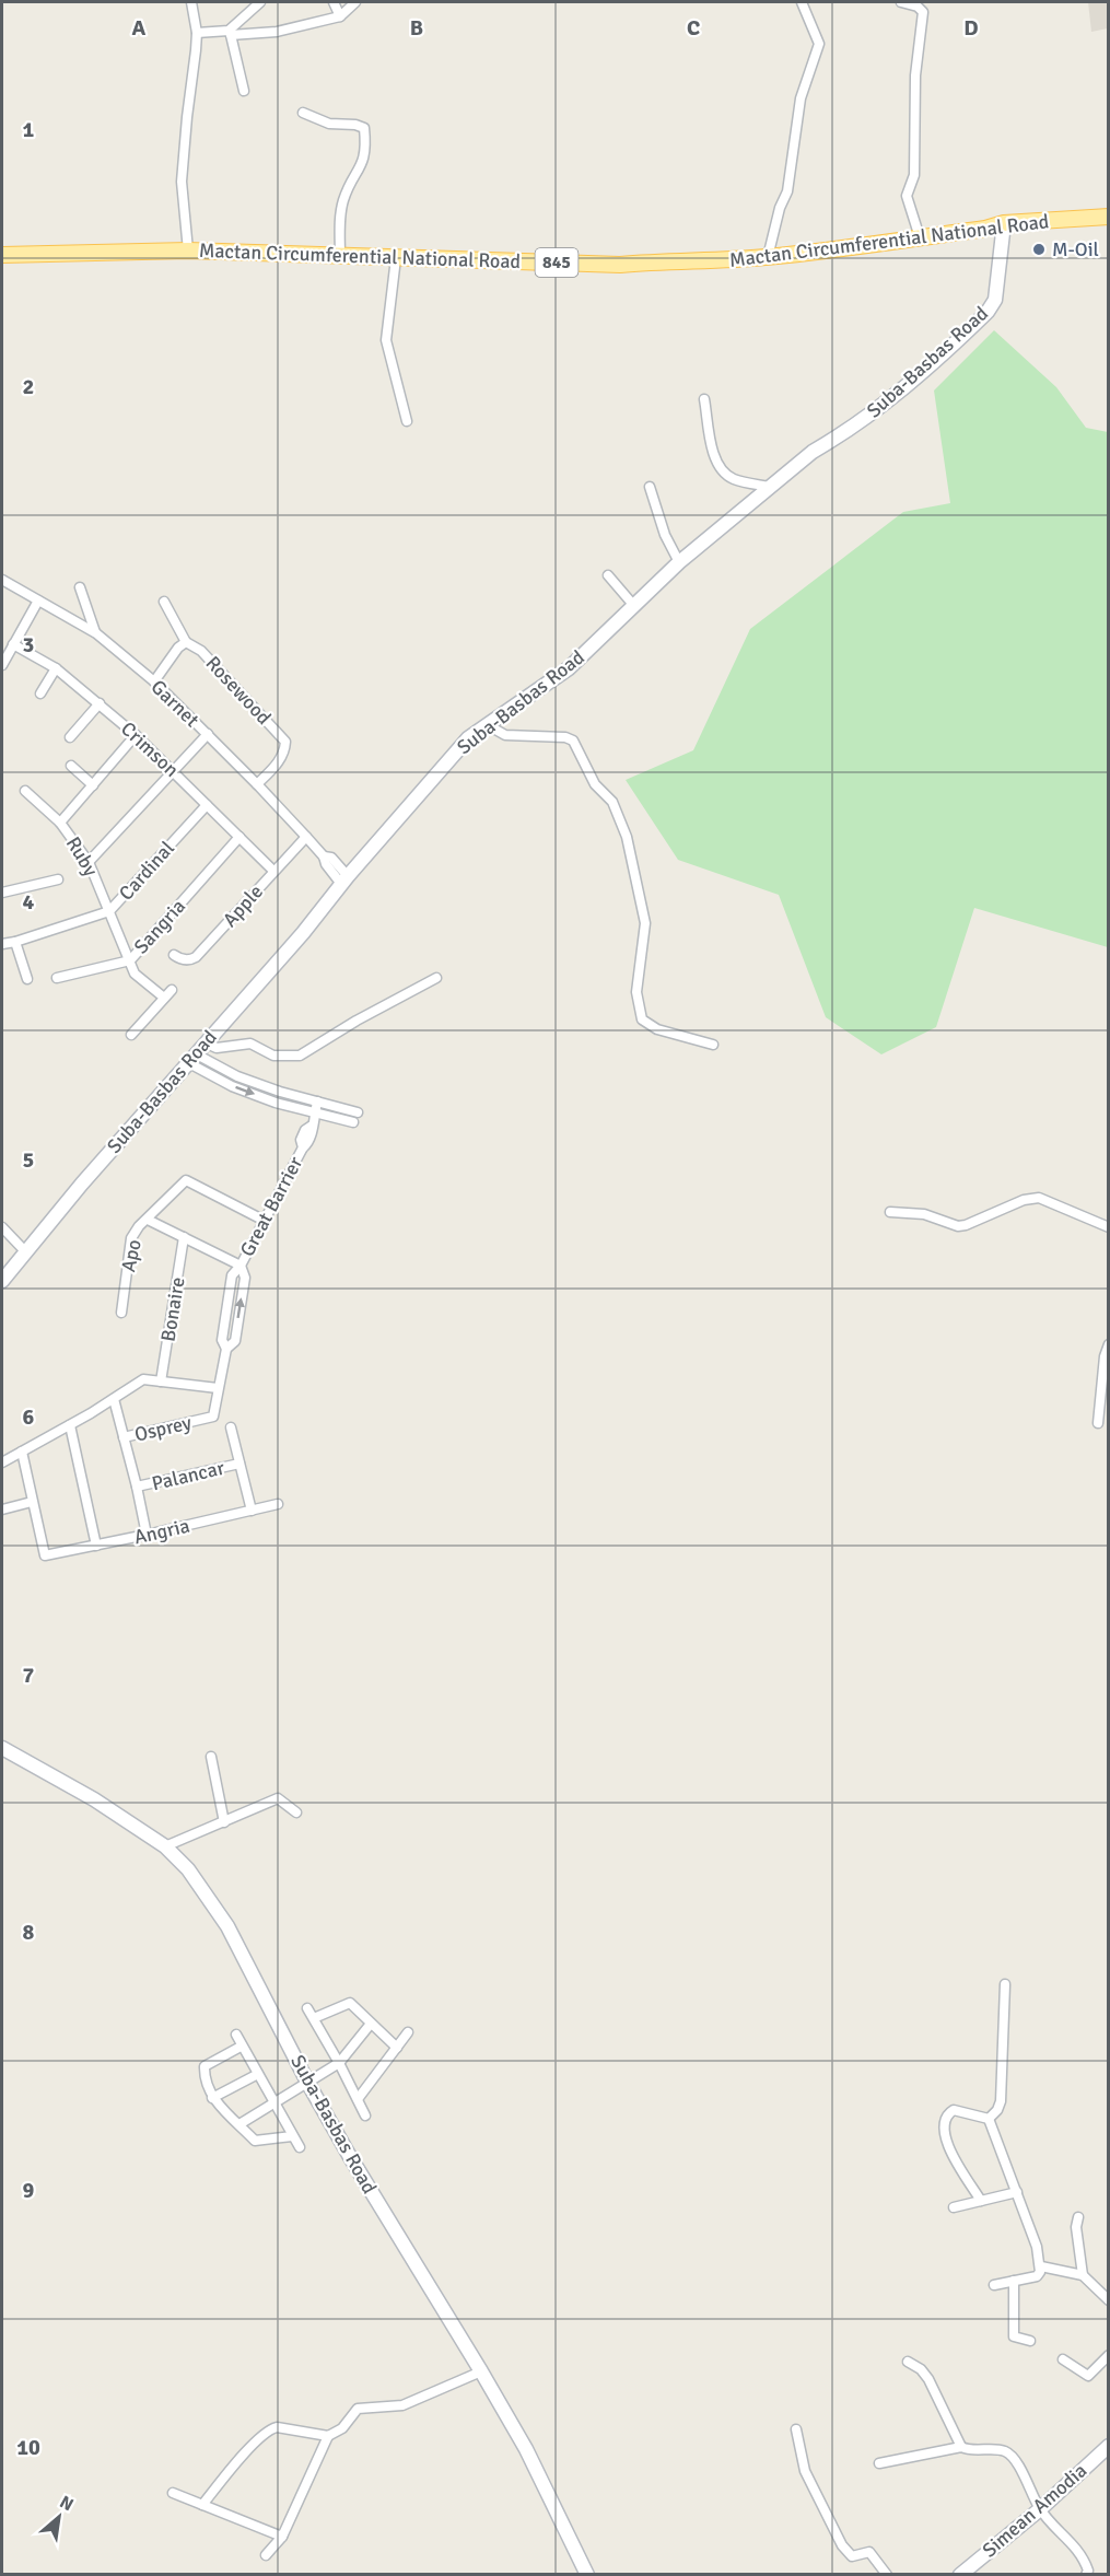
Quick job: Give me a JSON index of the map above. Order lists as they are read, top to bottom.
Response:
{
  "streets": {
    "main road": ["Mactan Circumferential National Road", "845"],
    "street": [
      "Suba-Basbas Road",
      "Rosewood",
      "Garnet",
      "Crimson",
      "Ruby",
      "Cardinal",
      "Apple",
      "Sangria",
      "Great Barrier",
      "Apo",
      "Bonaire",
      "Osprey",
      "Palancar",
      "Angria",
      "Simean Amodia"
    ]
  },
  "crossings": [
    ["Mactan Circumferential National Road", "Suba-Basbas Road"],
    ["Suba-Basbas Road", "Garnet"],
    ["Rosewood", "Garnet"],
    ["Garnet", "Apple"],
    ["Crimson", "Cardinal"],
    ["Crimson", "Apple"],
    ["Crimson", "Sangria"],
    ["Ruby", "Cardinal"],
    ["Ruby", "Sangria"],
    ["Great Barrier", "Apo"],
    ["Great Barrier", "Osprey"]
  ],
  "places": ["M-Oil"],
  "north": "top right",
  "grid": {
    "columns": [
      "A",
      "B",
      "C",
      "D"
    ],
    "rows": [
      "1",
      "2",
      "3",
      "4",
      "5",
      "6",
      "7",
      "8",
      "9",
      "10"
    ]
  }
}
